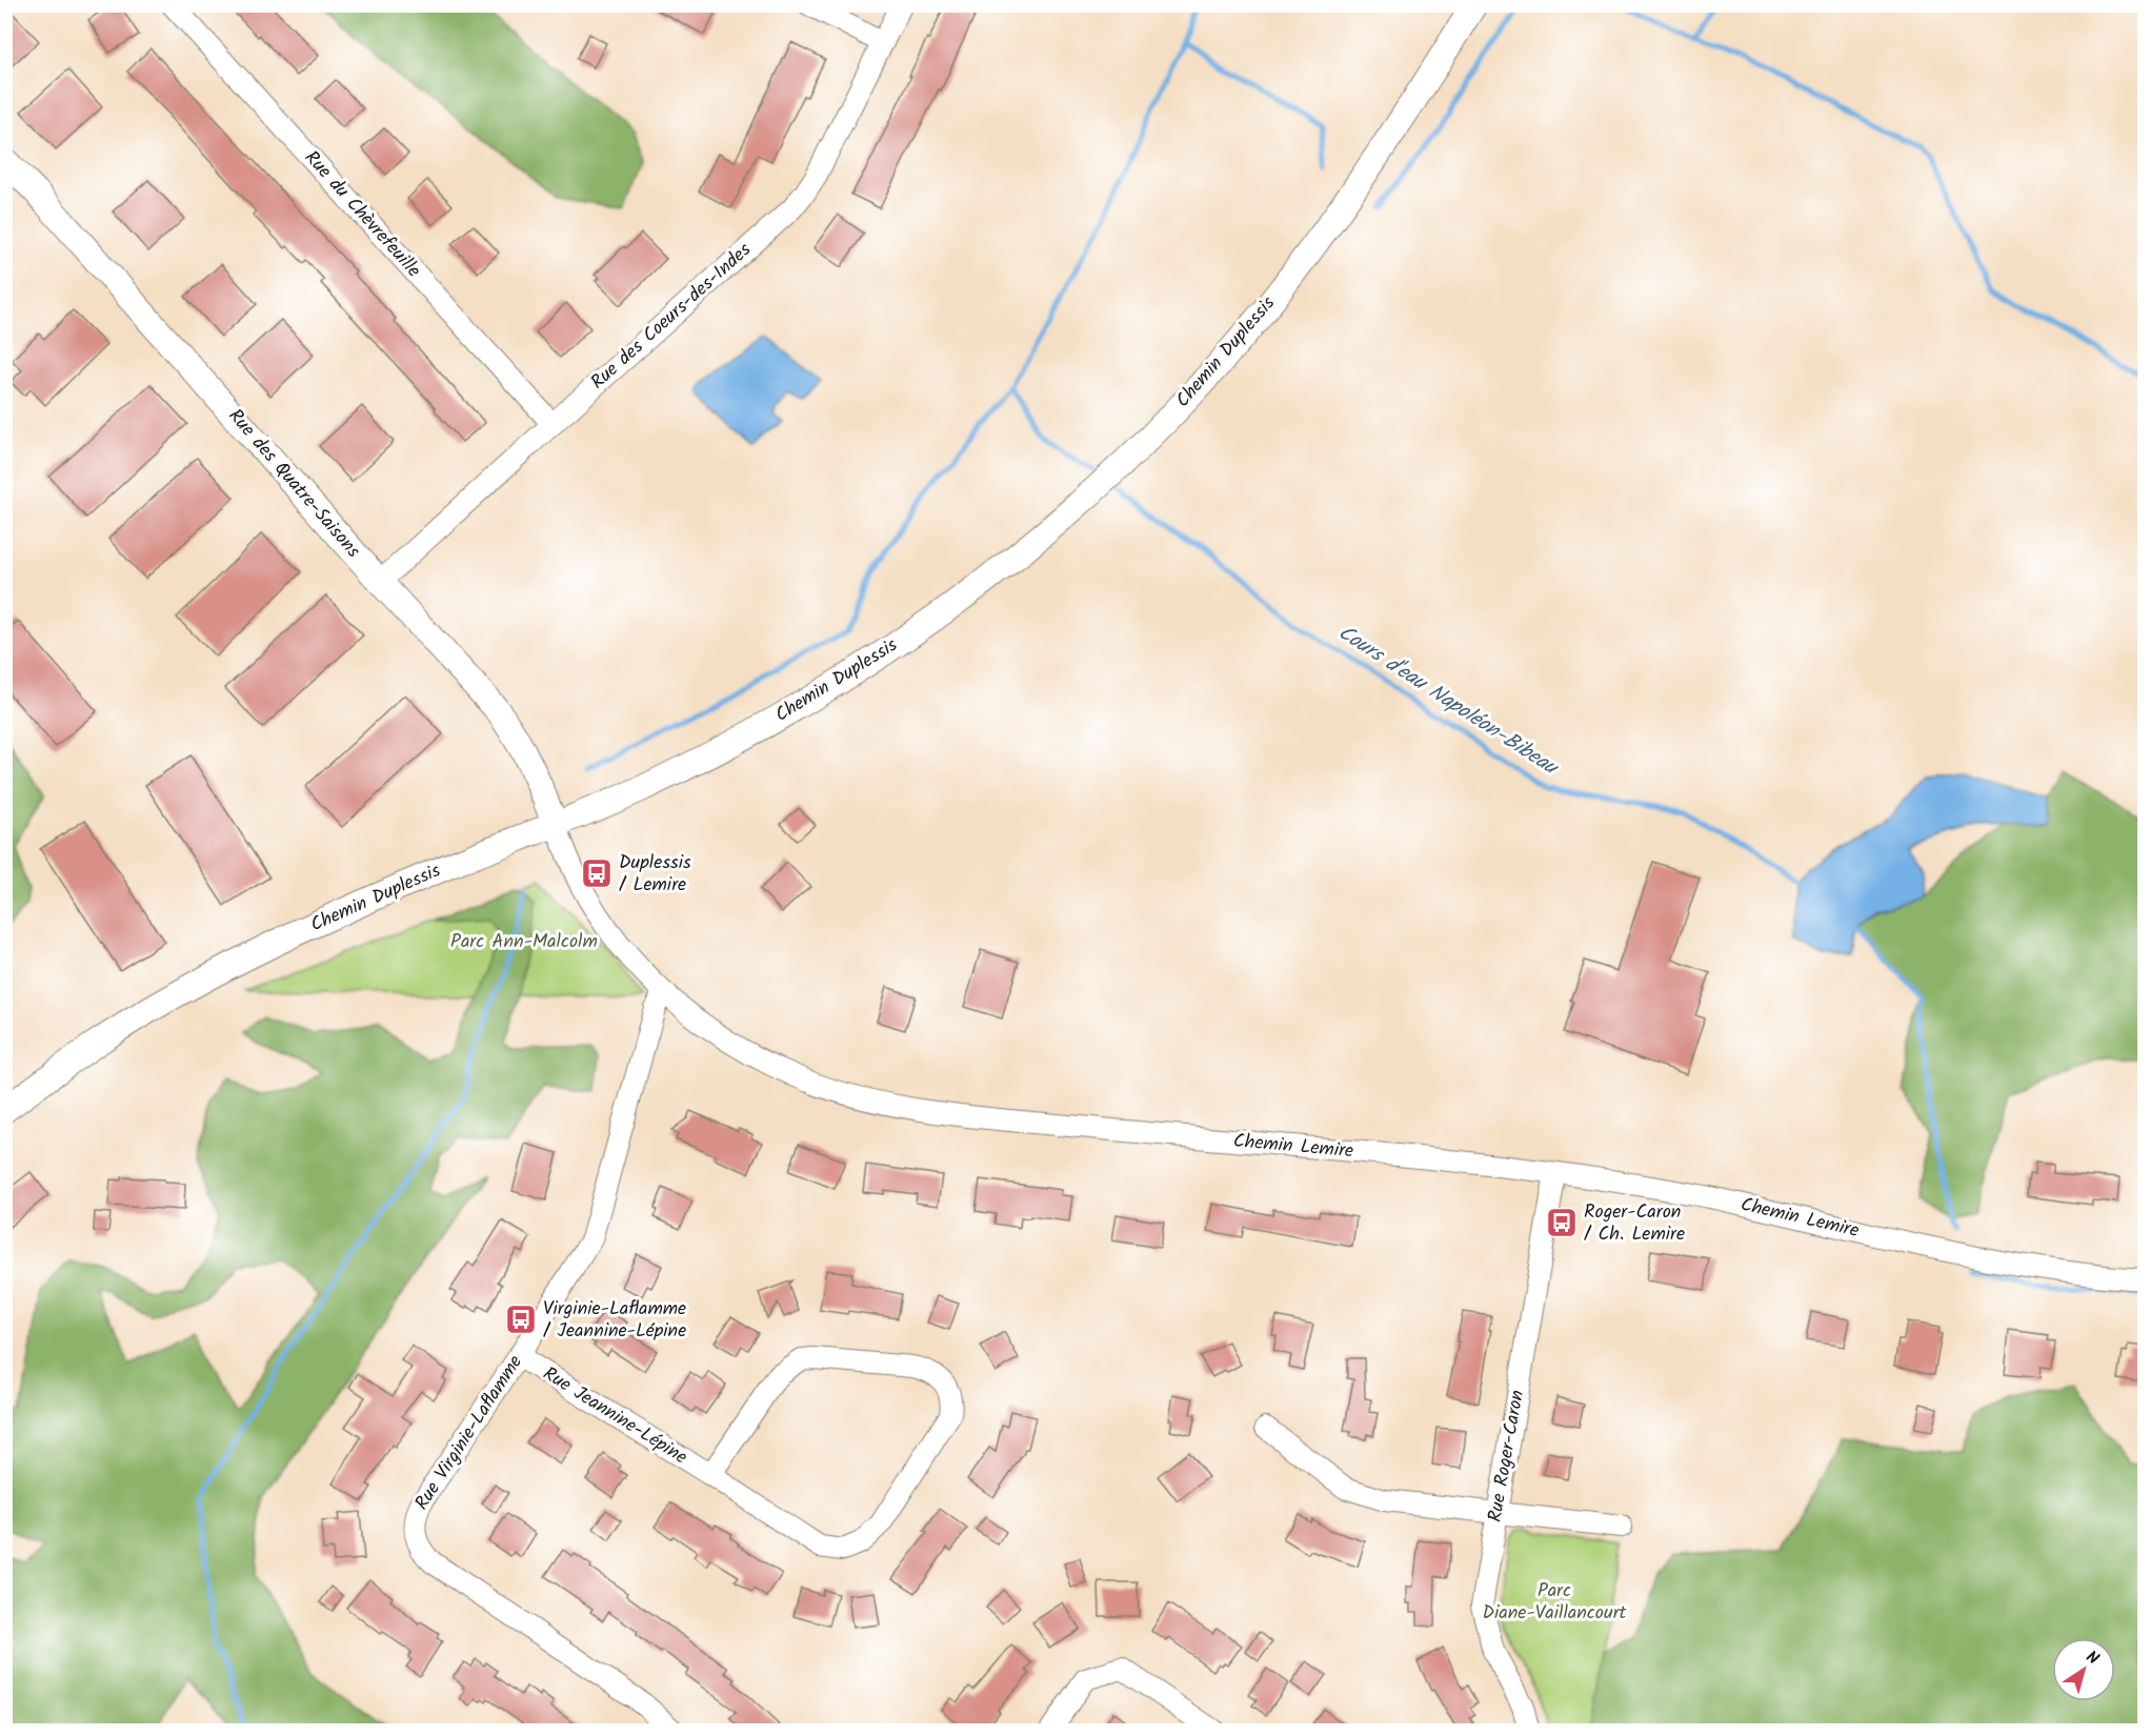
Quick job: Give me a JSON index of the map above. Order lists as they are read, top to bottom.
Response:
{
  "streets": {
    "street": [
      "Rue du Chèvrefeuille",
      "Rue des Coeurs-des-Indes",
      "Chemin Duplessis",
      "Rue des Quatre-Saisons",
      "Chemin Lemire",
      "Rue Jeannine-Lépine",
      "Rue Virginie-Laflamme",
      "Rue Roger-Caron"
    ]
  },
  "crossings": [
    ["Rue du Chèvrefeuille", "Rue des Coeurs-des-Indes"],
    ["Rue des Coeurs-des-Indes", "Rue des Quatre-Saisons"],
    ["Chemin Duplessis", "Rue des Quatre-Saisons"],
    ["Chemin Duplessis", "Chemin Lemire"],
    ["Rue des Quatre-Saisons", "Chemin Lemire"],
    ["Chemin Lemire", "Rue Virginie-Laflamme"],
    ["Chemin Lemire", "Rue Roger-Caron"],
    ["Rue Jeannine-Lépine", "Rue Virginie-Laflamme"]
  ],
  "water": ["Cours d'eau Napoléon-Bibeau"],
  "parks": ["Parc Ann-Malcolm", "Parc Diane-Vaillancourt"],
  "places": {
    "bus stop": ["Duplessis / Lemire", "Roger-Caron / Ch. Lemire", "Virginie-Laflamme / Jeannine-Lépine"]
  },
  "north": "top right"
}
